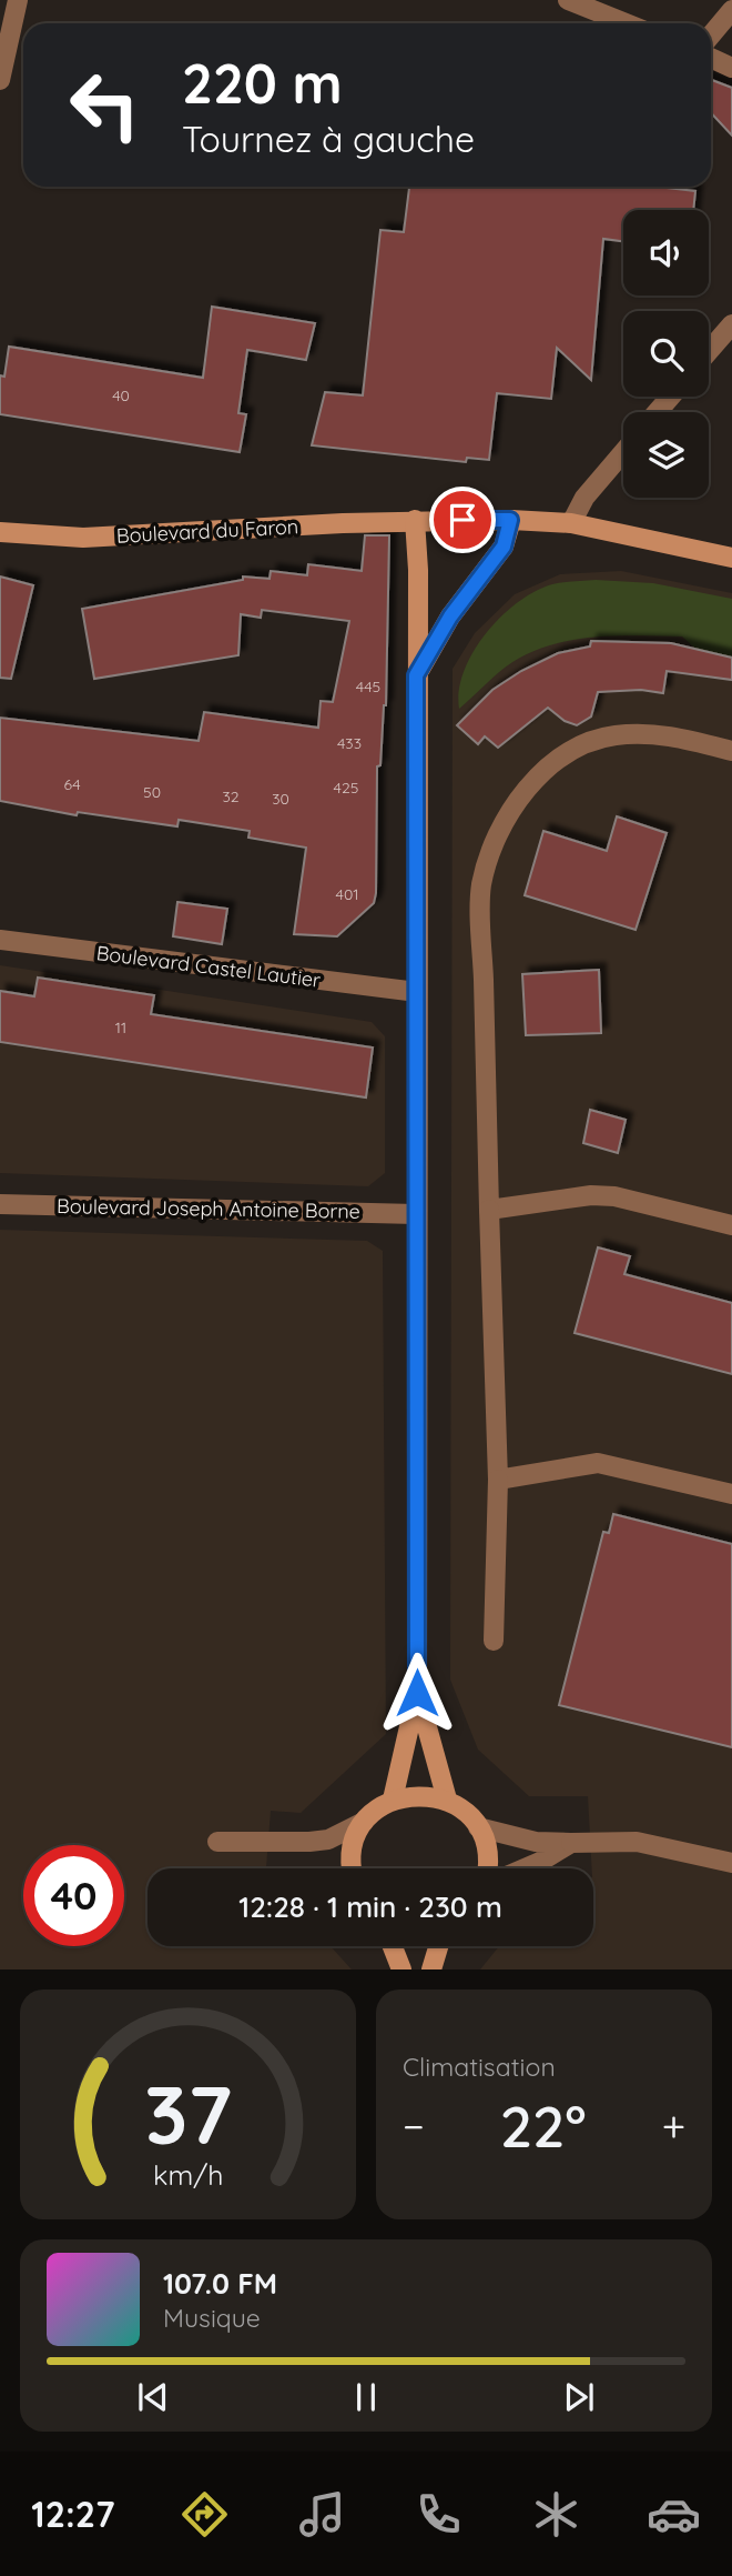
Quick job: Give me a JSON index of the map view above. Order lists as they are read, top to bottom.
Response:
{
  "streets": {
    "street": ["Boulevard du Faron", "Boulevard Castel Lautier", "Boulevard Joseph Antoine Borne"]
  },
  "house_numbers": [
    "40",
    "445",
    "433",
    "64",
    "425",
    "50",
    "32",
    "30",
    "401",
    "11"
  ],
  "page": {
    "turn": ["220 m", "Tournez à gauche"],
    "limit": "40",
    "trip": "12:28 · 1 min · 230 m",
    "tile": "Climatisation",
    "heat": ["−", "22°", "+"],
    "song": ["107.0 FM", "Musique"],
    "tabs": "12:27",
    "gauge": ["37", "km/h"]
  }
}
